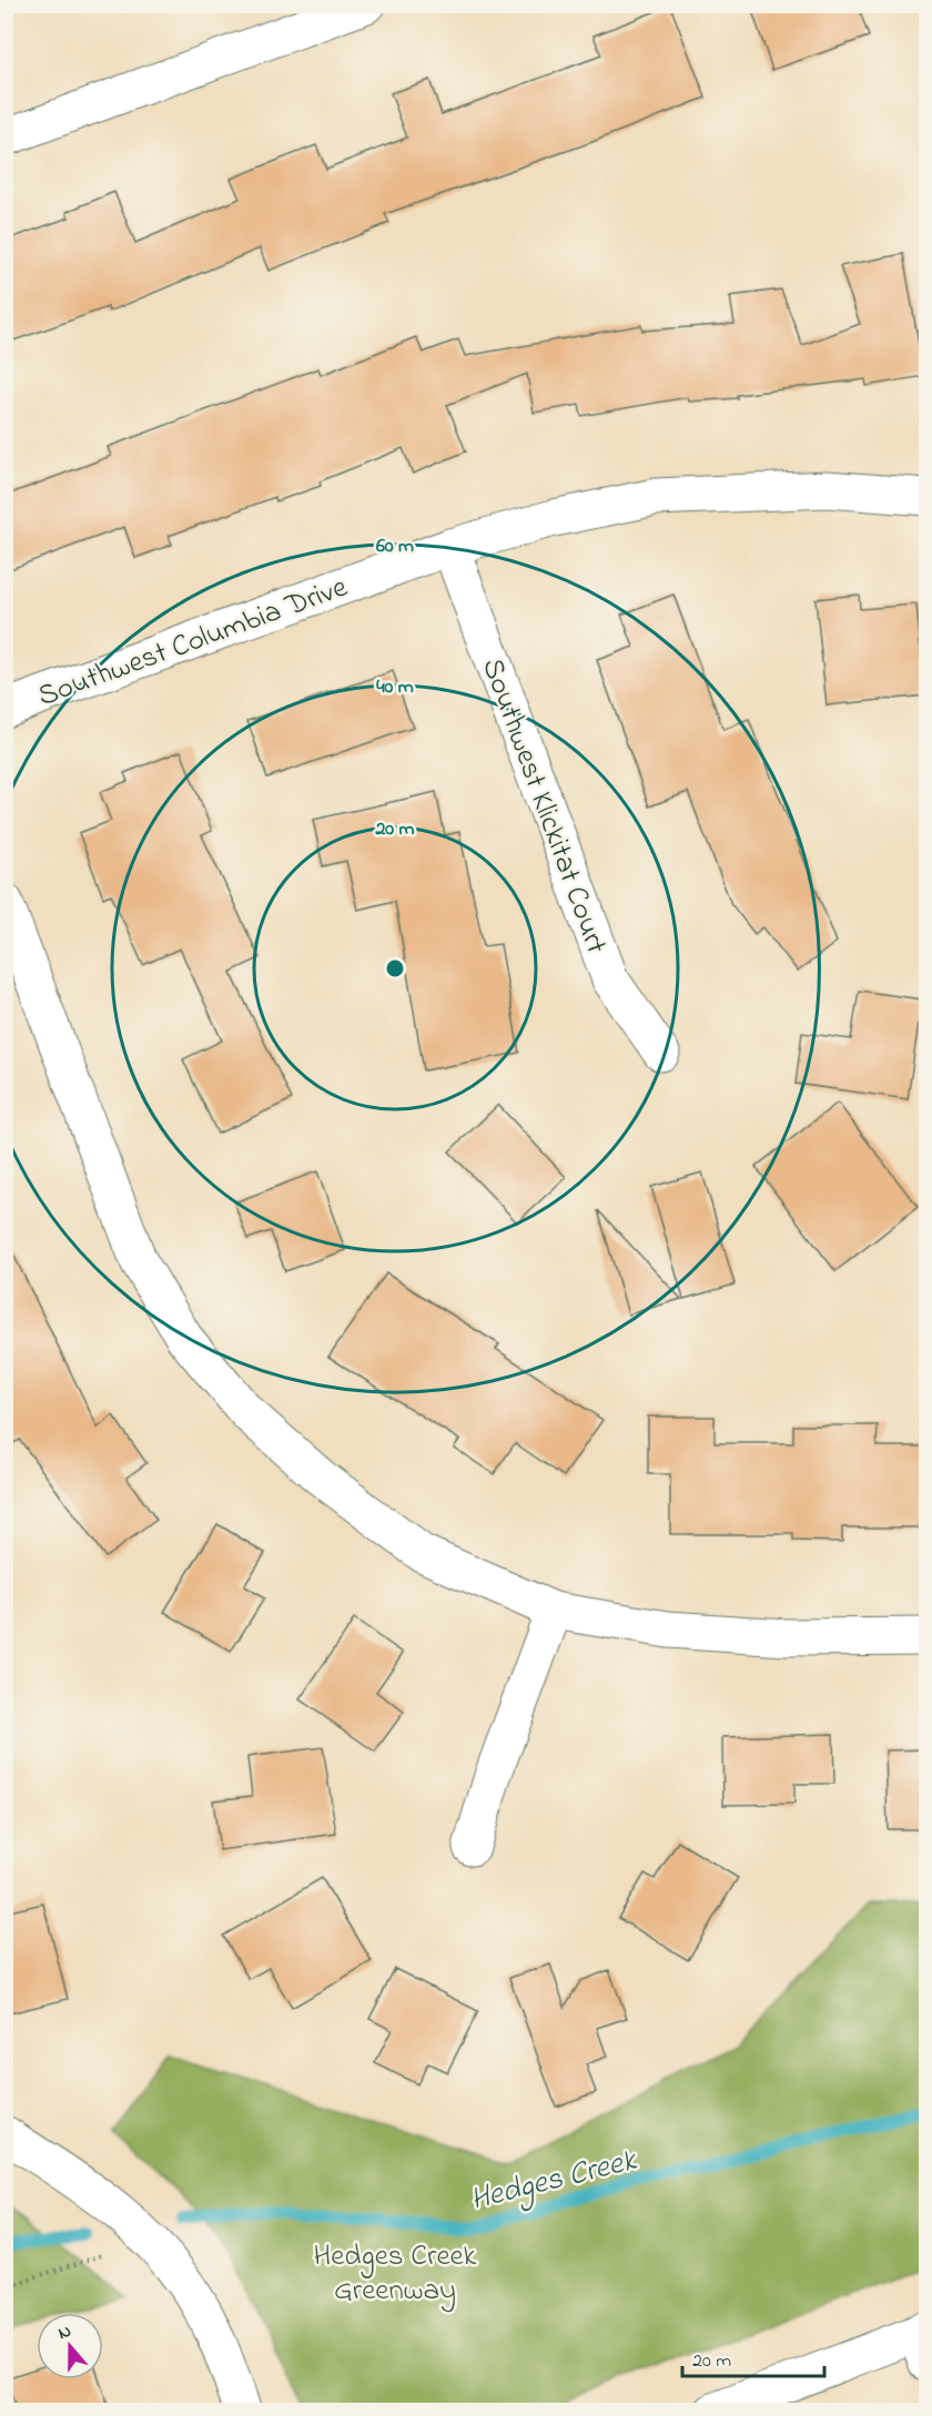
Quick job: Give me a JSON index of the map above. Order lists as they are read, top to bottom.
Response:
{
  "streets": {
    "street": ["Southwest Columbia Drive", "Southwest Klickitat Court"]
  },
  "crossings": [
    ["Southwest Columbia Drive", "Southwest Klickitat Court"]
  ],
  "water": ["Hedges Creek"],
  "parks": ["Hedges Creek Greenway"],
  "scale_bar": "20 m",
  "north": "top",
  "rings": ["60 m", "40 m", "20 m"]
}
